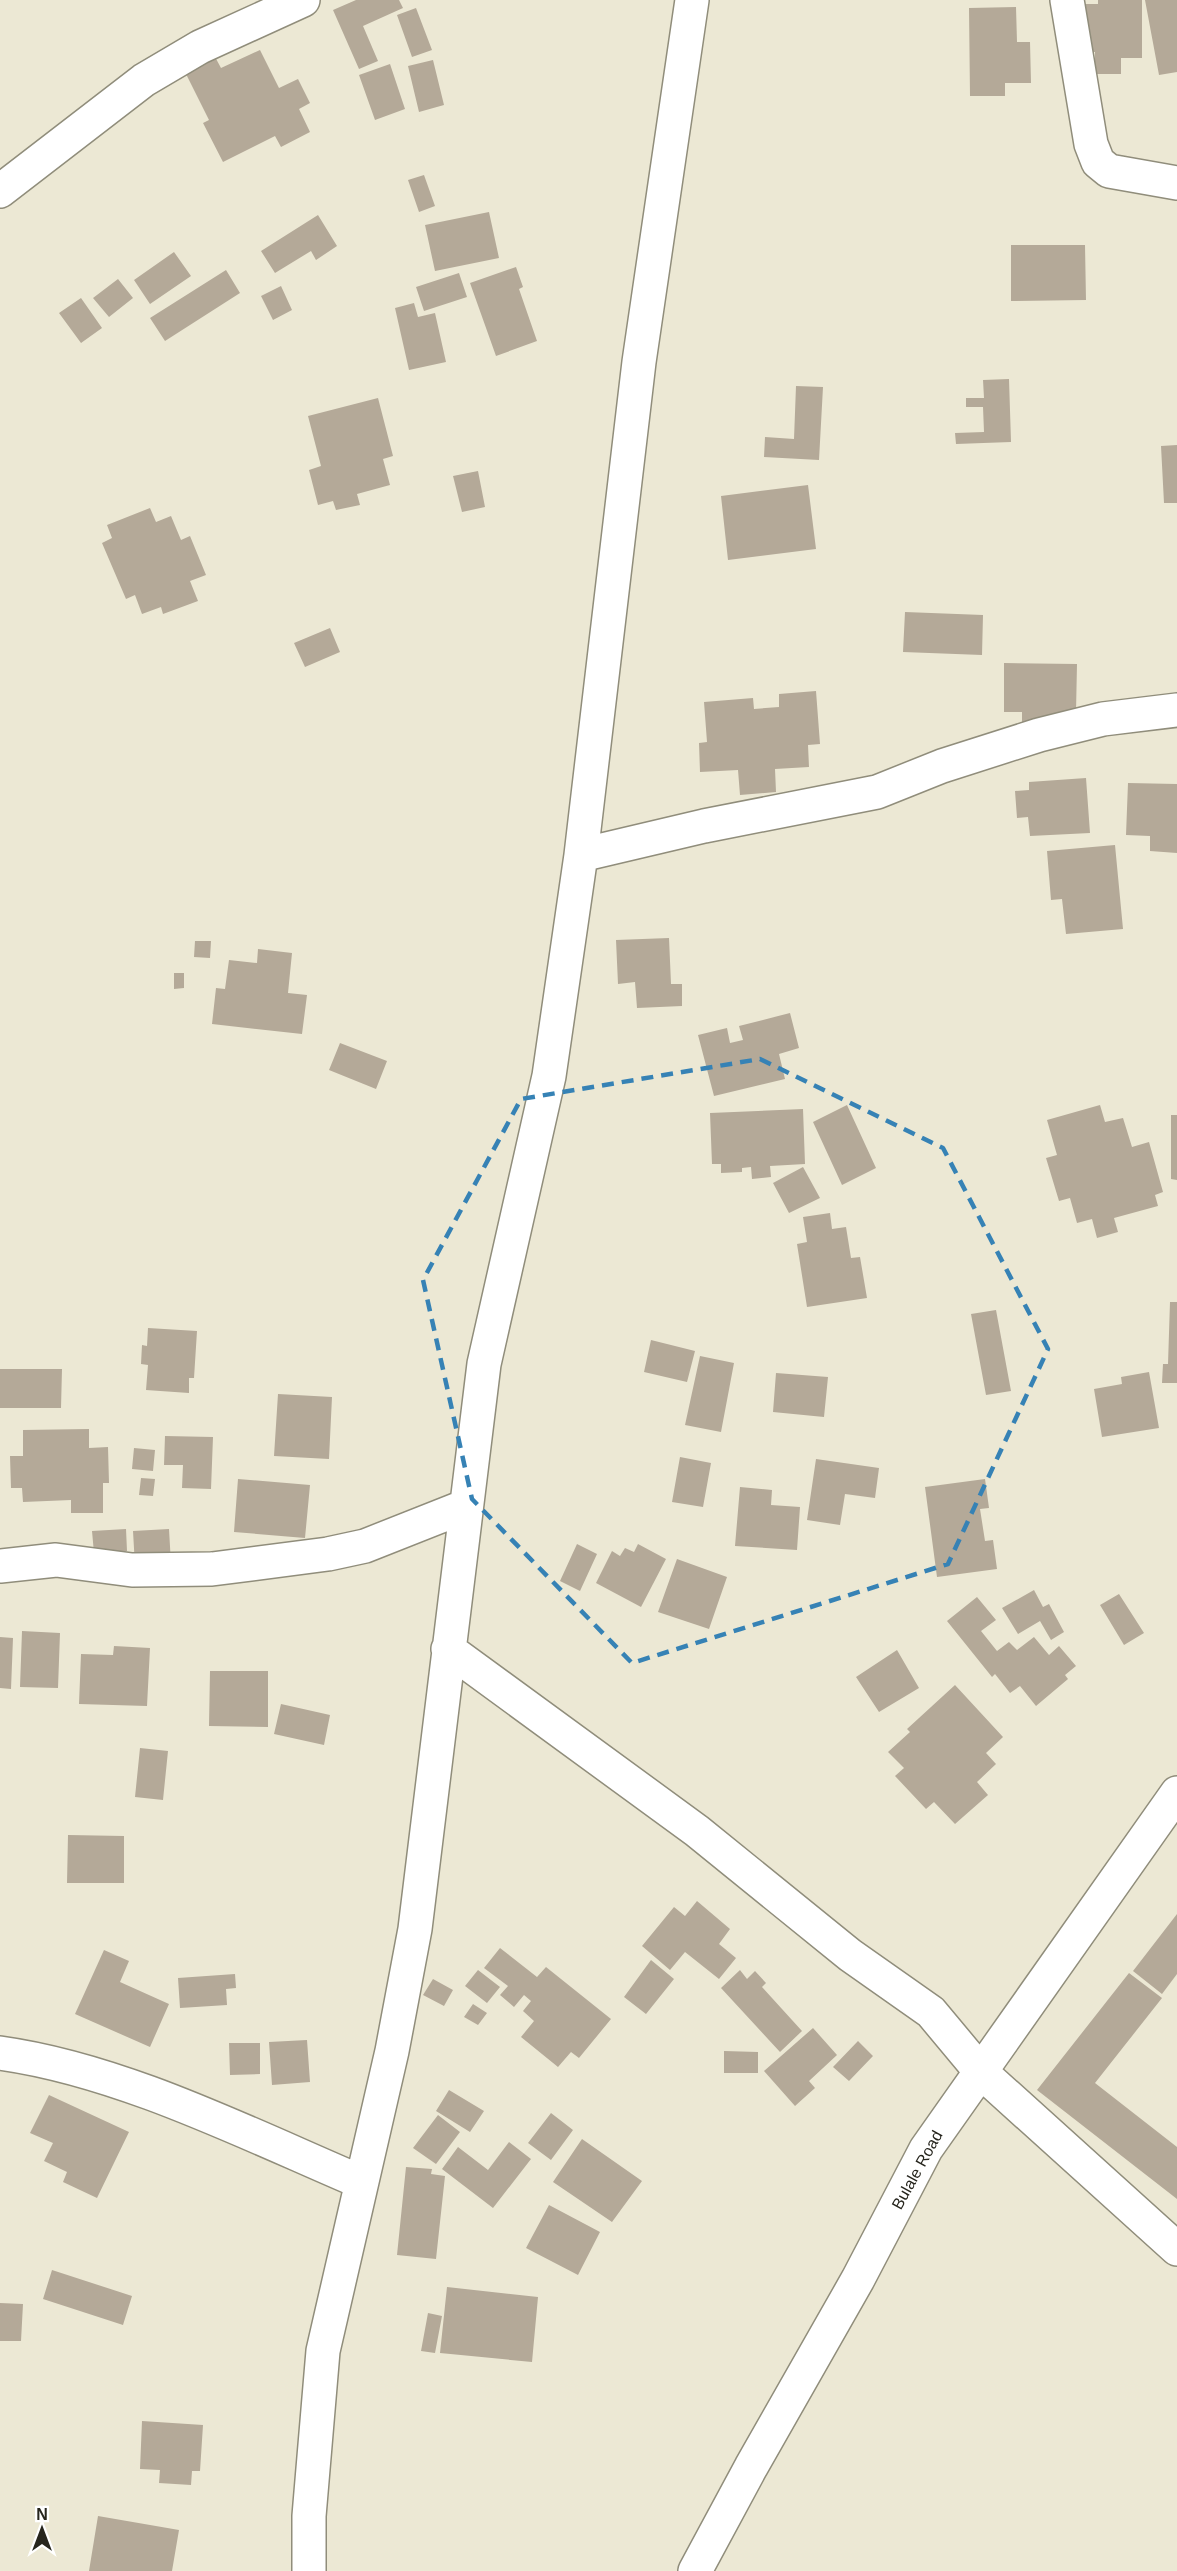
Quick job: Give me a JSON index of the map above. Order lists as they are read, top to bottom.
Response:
{
  "streets": {
    "street": ["Bulale Road"]
  },
  "north": "top"
}
